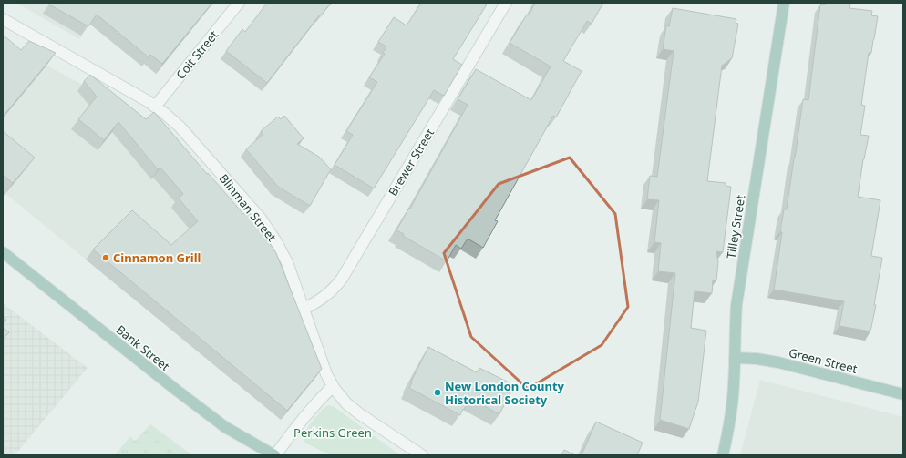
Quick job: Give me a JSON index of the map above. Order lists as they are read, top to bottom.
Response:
{
  "streets": {
    "main road": ["Tilley Street", "Bank Street", "Green Street"],
    "street": ["Coit Street", "Brewer Street", "Blinman Street"]
  },
  "crossings": [
    ["Coit Street", "Blinman Street"],
    ["Brewer Street", "Blinman Street"],
    ["Tilley Street", "Green Street"]
  ],
  "parks": ["Perkins Green"],
  "places": ["Cinnamon Grill", "New London County Historical Society"]
}
